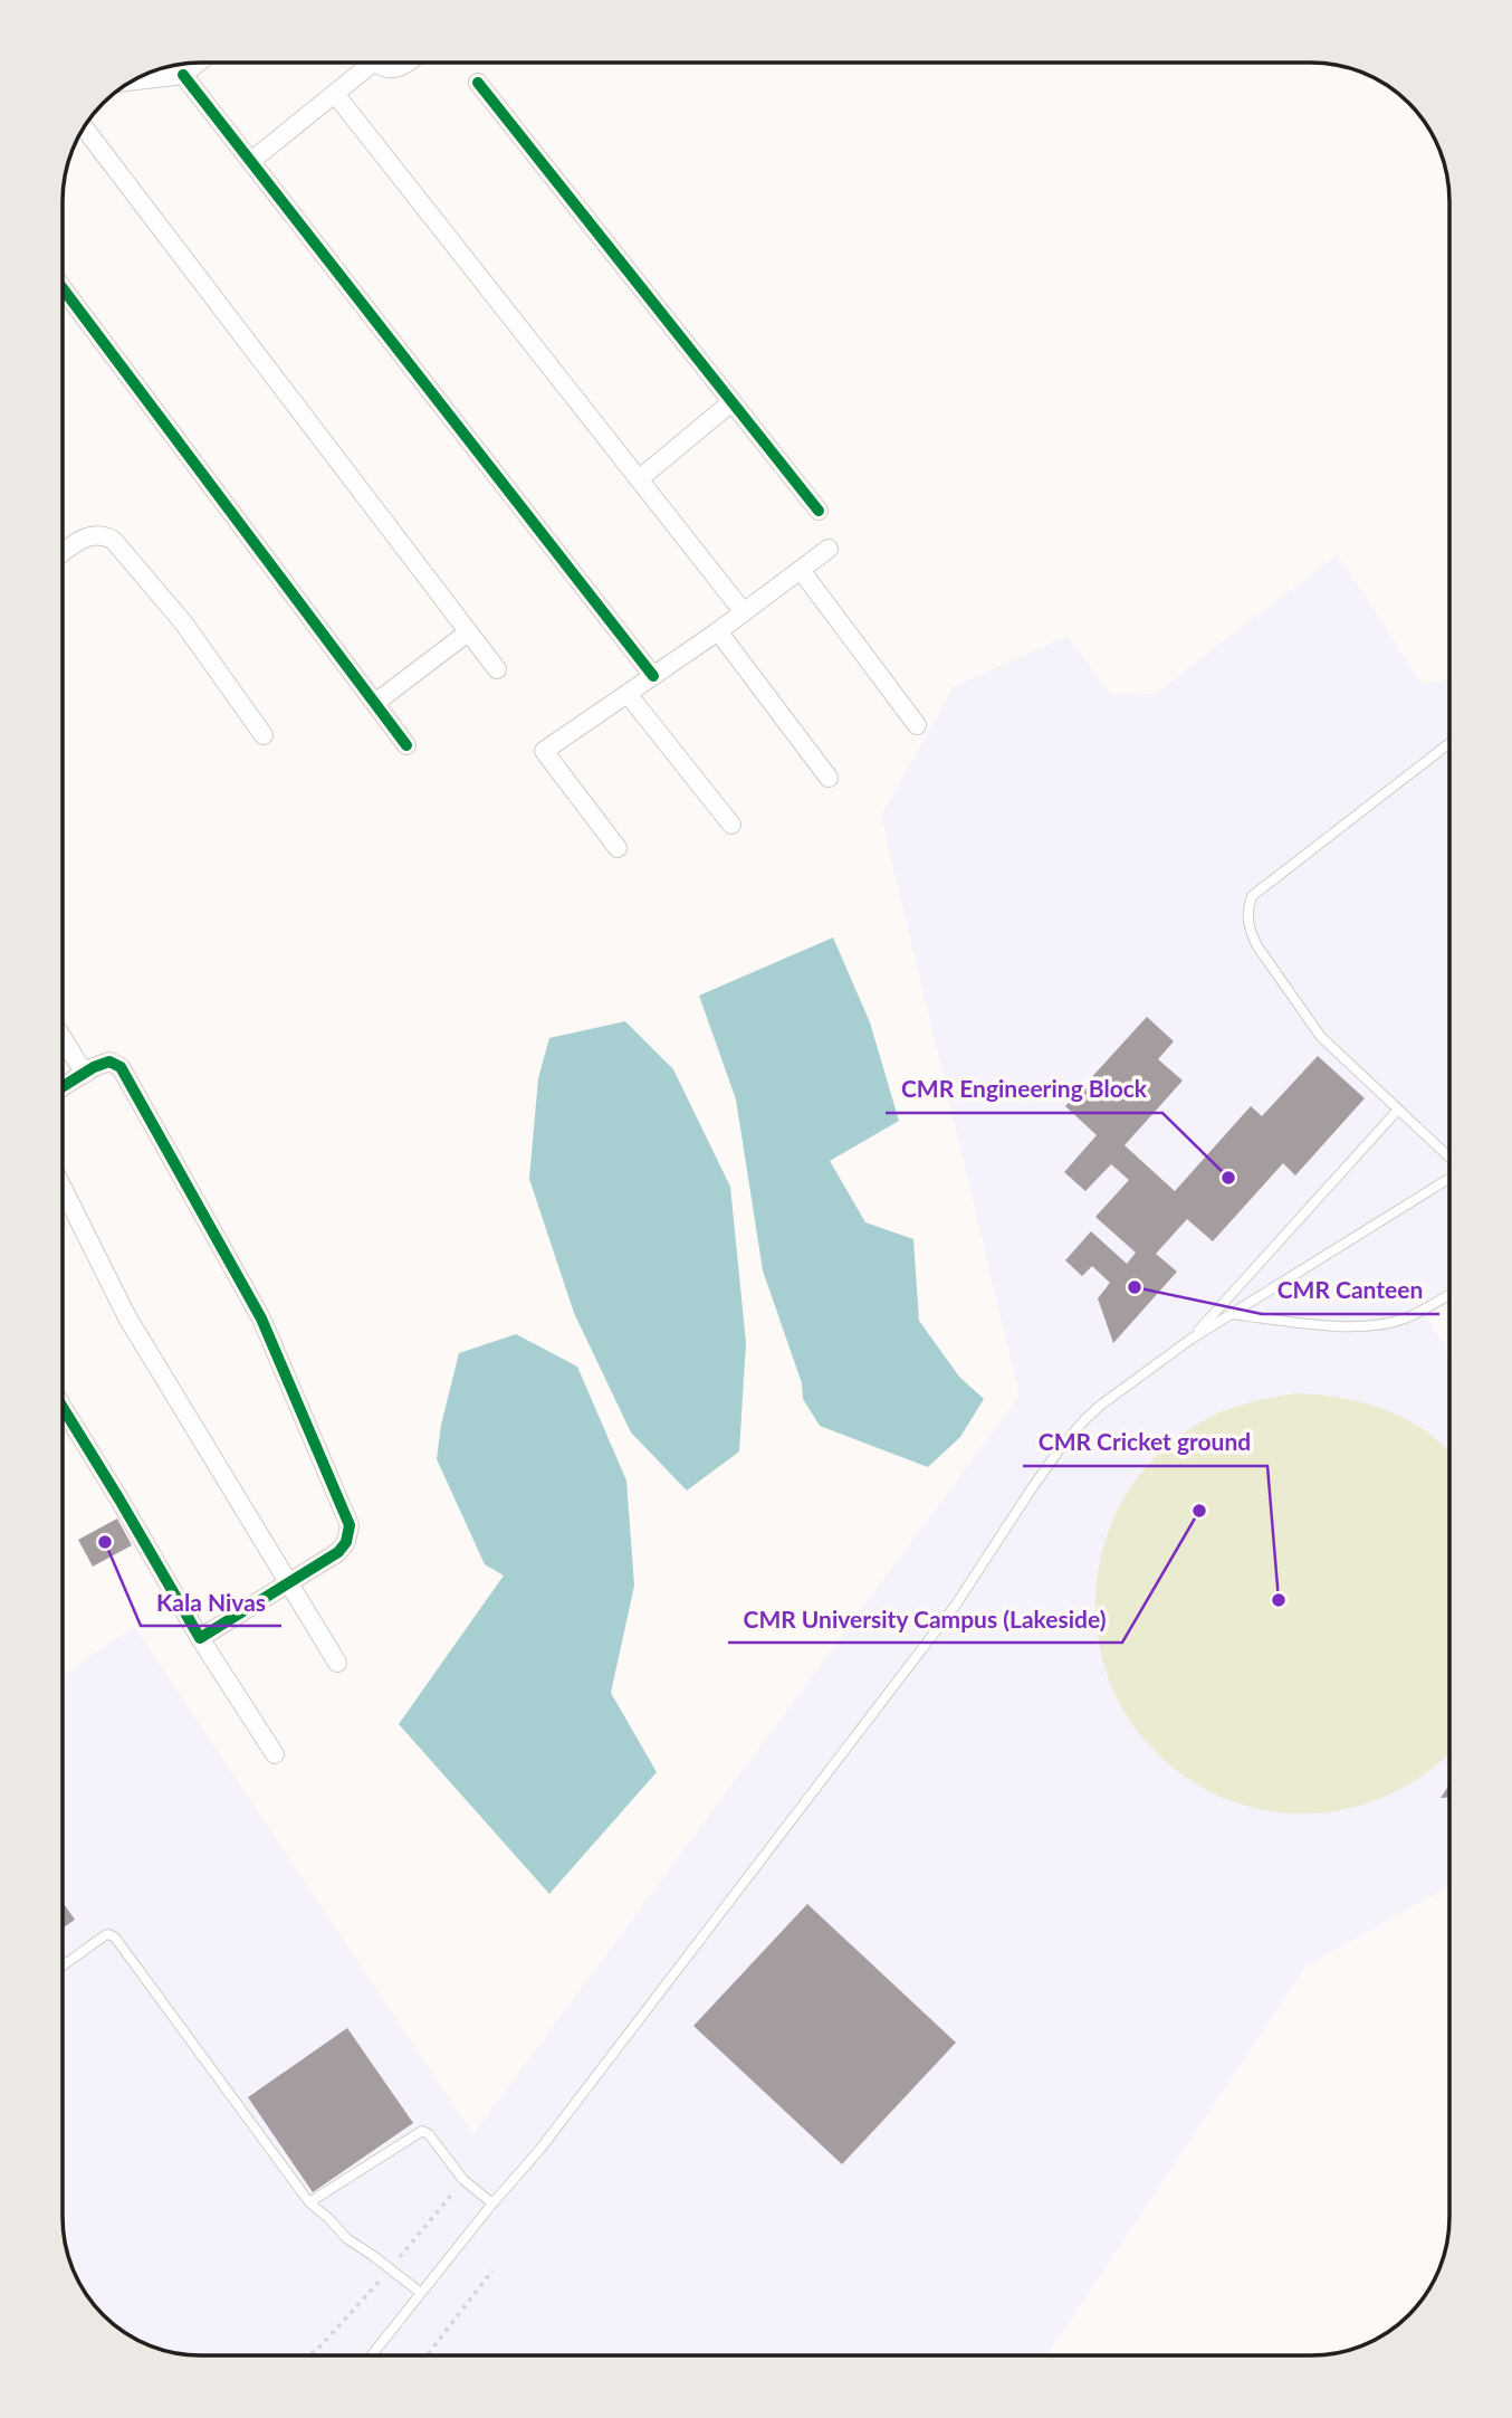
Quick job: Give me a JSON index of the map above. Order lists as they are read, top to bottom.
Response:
{
  "places": [
    "CMR Engineering Block",
    "CMR Canteen",
    "CMR University Campus (Lakeside)",
    "Kala Nivas",
    "CMR Cricket ground"
  ]
}
